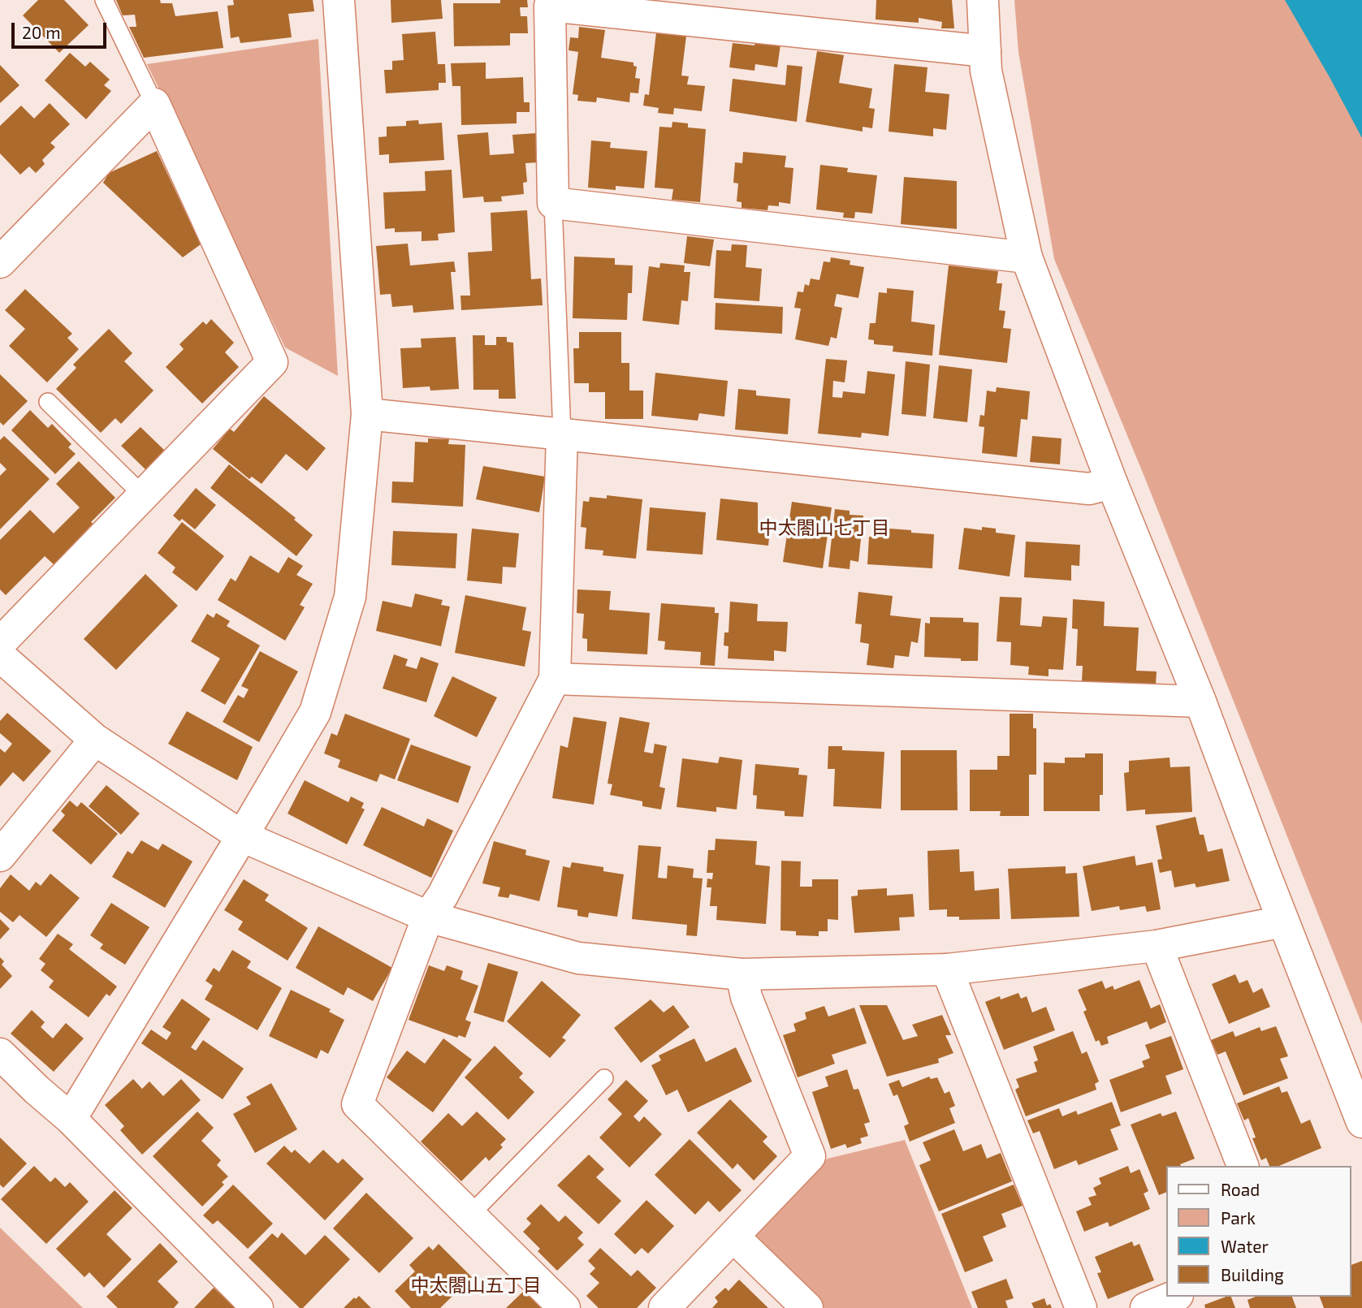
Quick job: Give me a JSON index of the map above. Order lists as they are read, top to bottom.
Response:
{
  "districts": ["中太閤山七丁目", "中太閤山五丁目"],
  "legend": [
    "Road",
    "Park",
    "Water",
    "Building"
  ],
  "scale_bar": "20 m"
}
